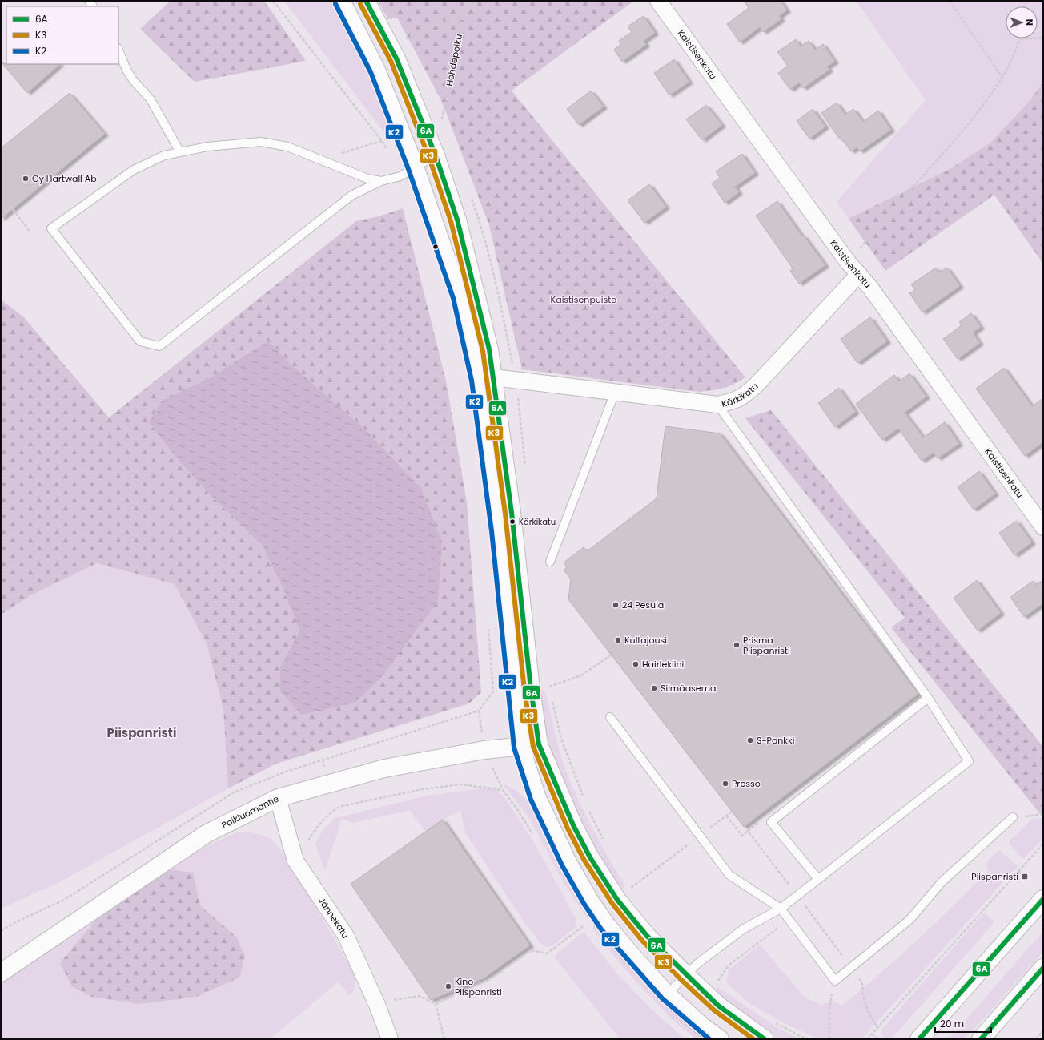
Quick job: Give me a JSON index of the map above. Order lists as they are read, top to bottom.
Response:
{
  "streets": {
    "street": [
      "Kaistisenkatu",
      "Kärkikatu",
      "Poikluomantie",
      "Jännekatu"
    ],
    "path": ["Hohdepolku"]
  },
  "crossings": [
    ["Kaistisenkatu", "Kärkikatu"],
    ["Poikluomantie", "Jännekatu"]
  ],
  "districts": ["Piispanristi"],
  "parks": ["Kaistisenpuisto"],
  "places": {
    "other": [
      "Oy Hartwall Ab",
      "Kärkikatu",
      "24 Pesula",
      "Kultajousi",
      "Prisma Piispanristi",
      "Hairlekiini",
      "Silmäasema",
      "S-Pankki",
      "Presso",
      "Kino Piispanristi"
    ],
    "transit": ["Piispanristi"]
  },
  "lines": ["transit line 6A", "transit line K3", "transit line K2"],
  "legend": ["6A", "K3", "K2"],
  "scale_bar": "20 m",
  "north": "right"
}
